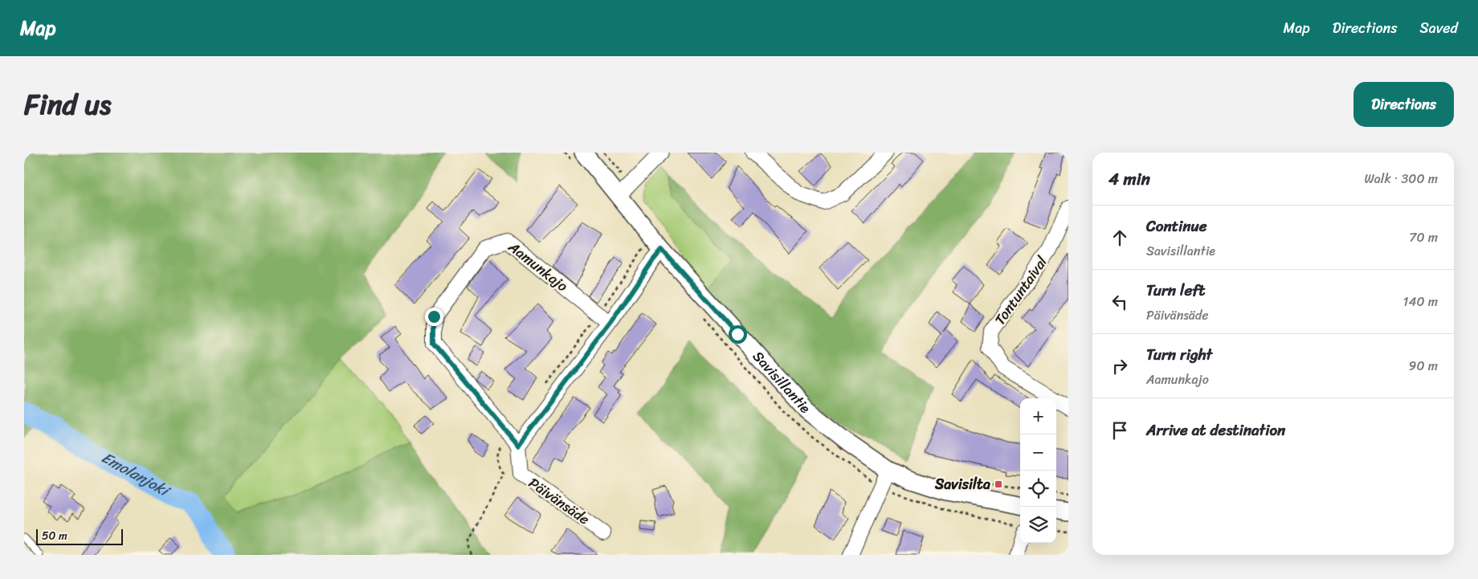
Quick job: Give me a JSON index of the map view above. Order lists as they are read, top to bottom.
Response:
{
  "streets": {
    "street": [
      "Aamunkajo",
      "Tontuntaival",
      "Savisillantie",
      "Päivänsäde"
    ]
  },
  "crossings": [
    ["Aamunkajo", "Päivänsäde"]
  ],
  "water": ["Emolanjoki"],
  "places": {
    "transit": ["Savisilta"]
  },
  "scale_bar": "50 m",
  "page": {
    "header": "Map",
    "nav": ["Map", "Directions", "Saved"],
    "title": "Find us",
    "buttons": "Directions",
    "heading": ["4 min", "Walk · 300 m"],
    "list": [
      ["Continue", "Savisillantie", "70 m"],
      ["Turn left", "Päivänsäde", "140 m"],
      ["Turn right", "Aamunkajo", "90 m"],
      "Arrive at destination"
    ],
    "map_buttons": ["+", "−"],
    "scale": "50 m"
  }
}
